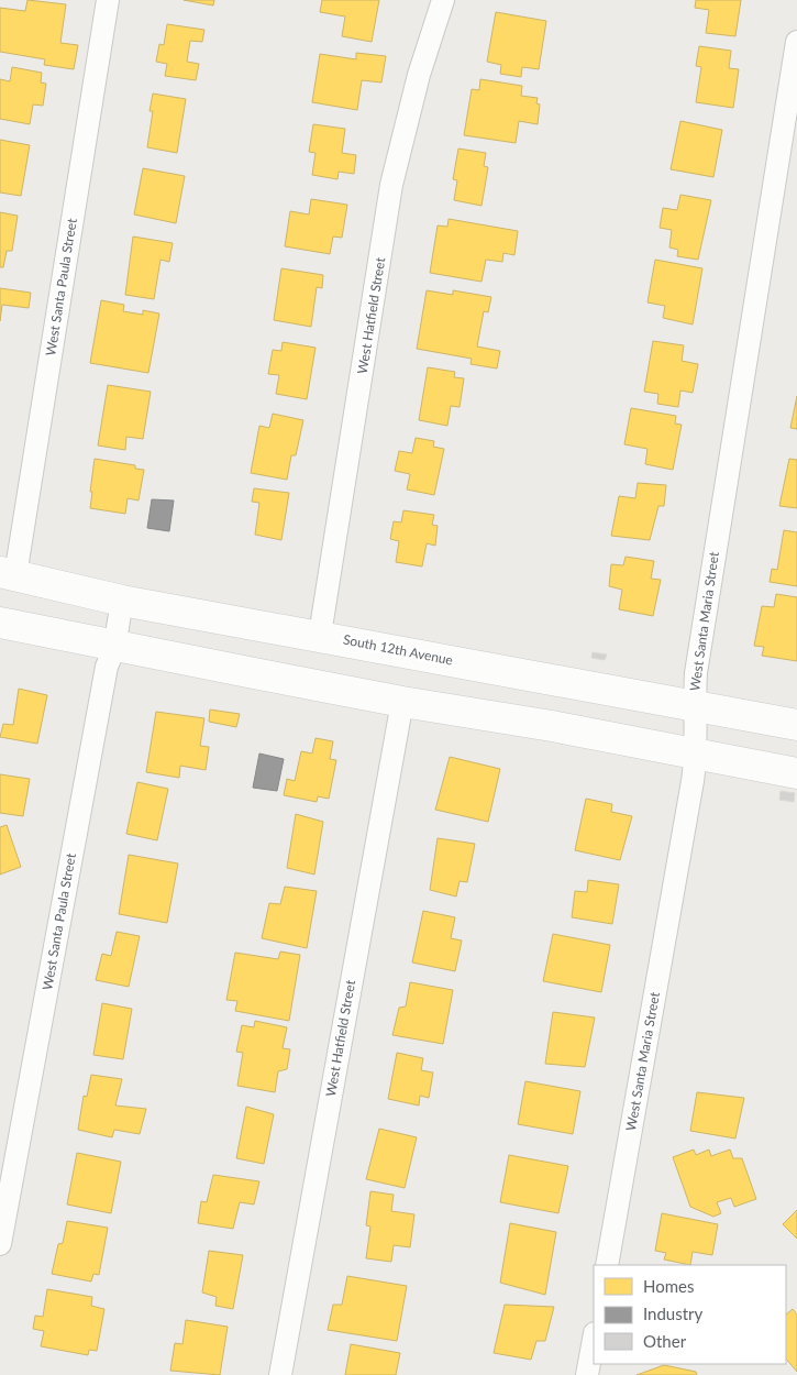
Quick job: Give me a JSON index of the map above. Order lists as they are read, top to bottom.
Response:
{
  "streets": {
    "main road": ["South 12th Avenue"],
    "street": ["West Santa Paula Street", "West Hatfield Street", "West Santa Maria Street"]
  },
  "crossings": [
    ["West Santa Paula Street", "South 12th Avenue"],
    ["West Hatfield Street", "South 12th Avenue"],
    ["West Santa Maria Street", "South 12th Avenue"]
  ],
  "legend": ["Homes", "Industry", "Other"]
}
